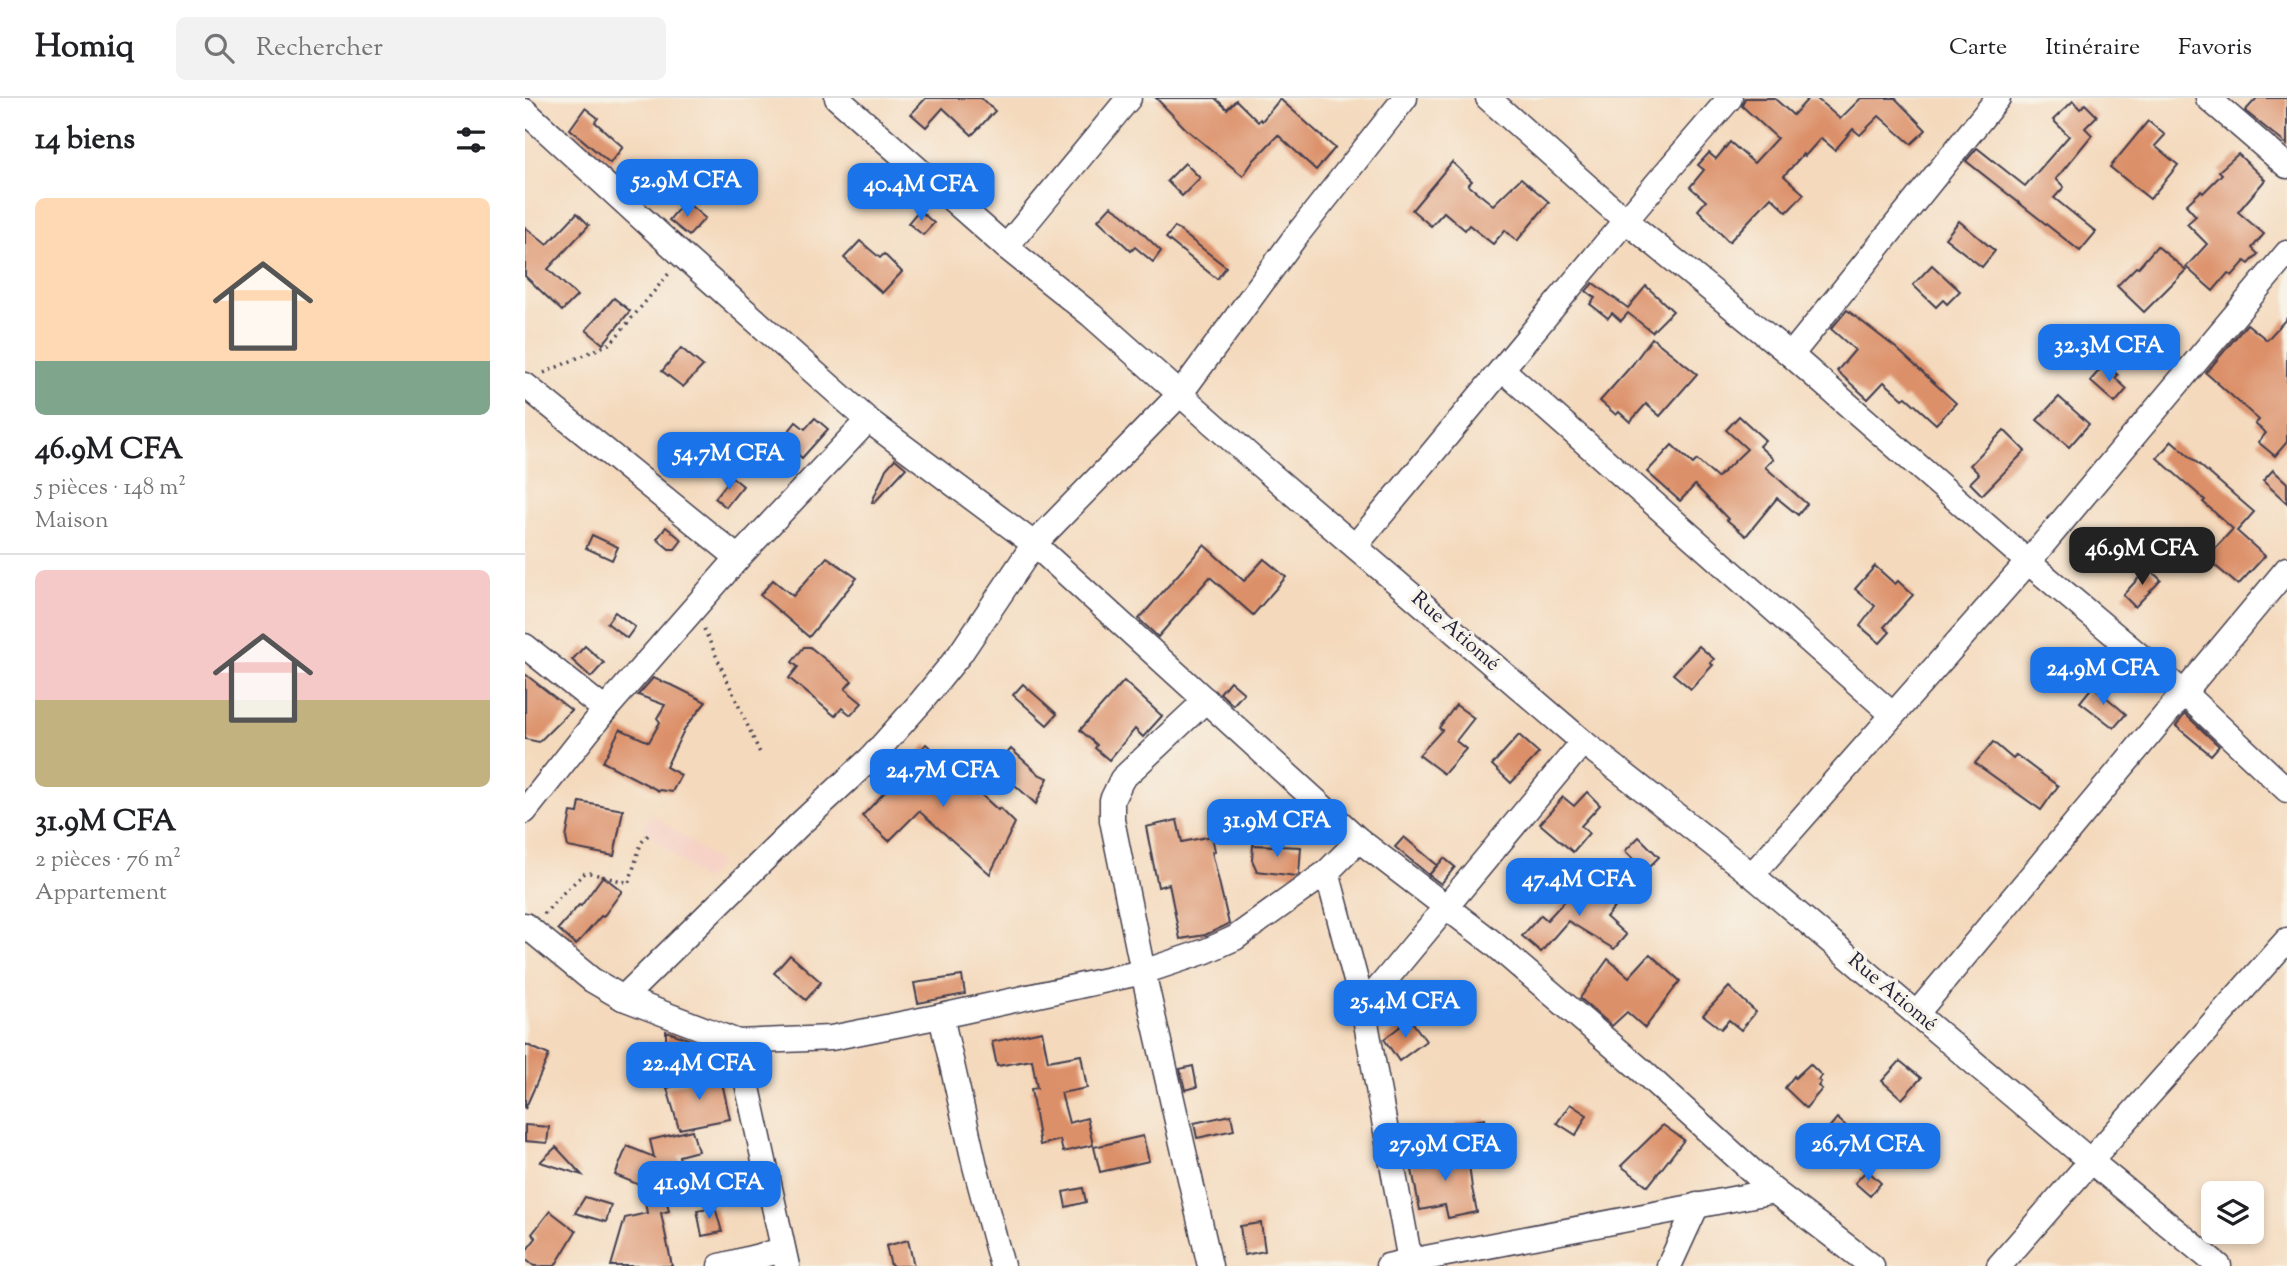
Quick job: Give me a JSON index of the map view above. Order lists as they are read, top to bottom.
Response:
{
  "streets": {
    "street": ["Rue Atiomé"]
  },
  "page": {
    "header": "Homiq",
    "search": "Rechercher",
    "nav": ["Carte", "Itinéraire", "Favoris"],
    "heading": "14 biens",
    "price": [
      "52.9M CFA",
      "40.4M CFA",
      "32.3M CFA",
      "54.7M CFA",
      "46.9M CFA",
      "24.9M CFA",
      "24.7M CFA",
      "31.9M CFA",
      "47.4M CFA",
      "25.4M CFA",
      "22.4M CFA",
      "27.9M CFA",
      "26.7M CFA",
      "41.9M CFA"
    ],
    "list": [
      {
        "name": "46.9M CFA",
        "note": "5 pièces · 148 m² · Maison"
      },
      {
        "name": "31.9M CFA",
        "note": "2 pièces · 76 m² · Appartement"
      }
    ]
  }
}
